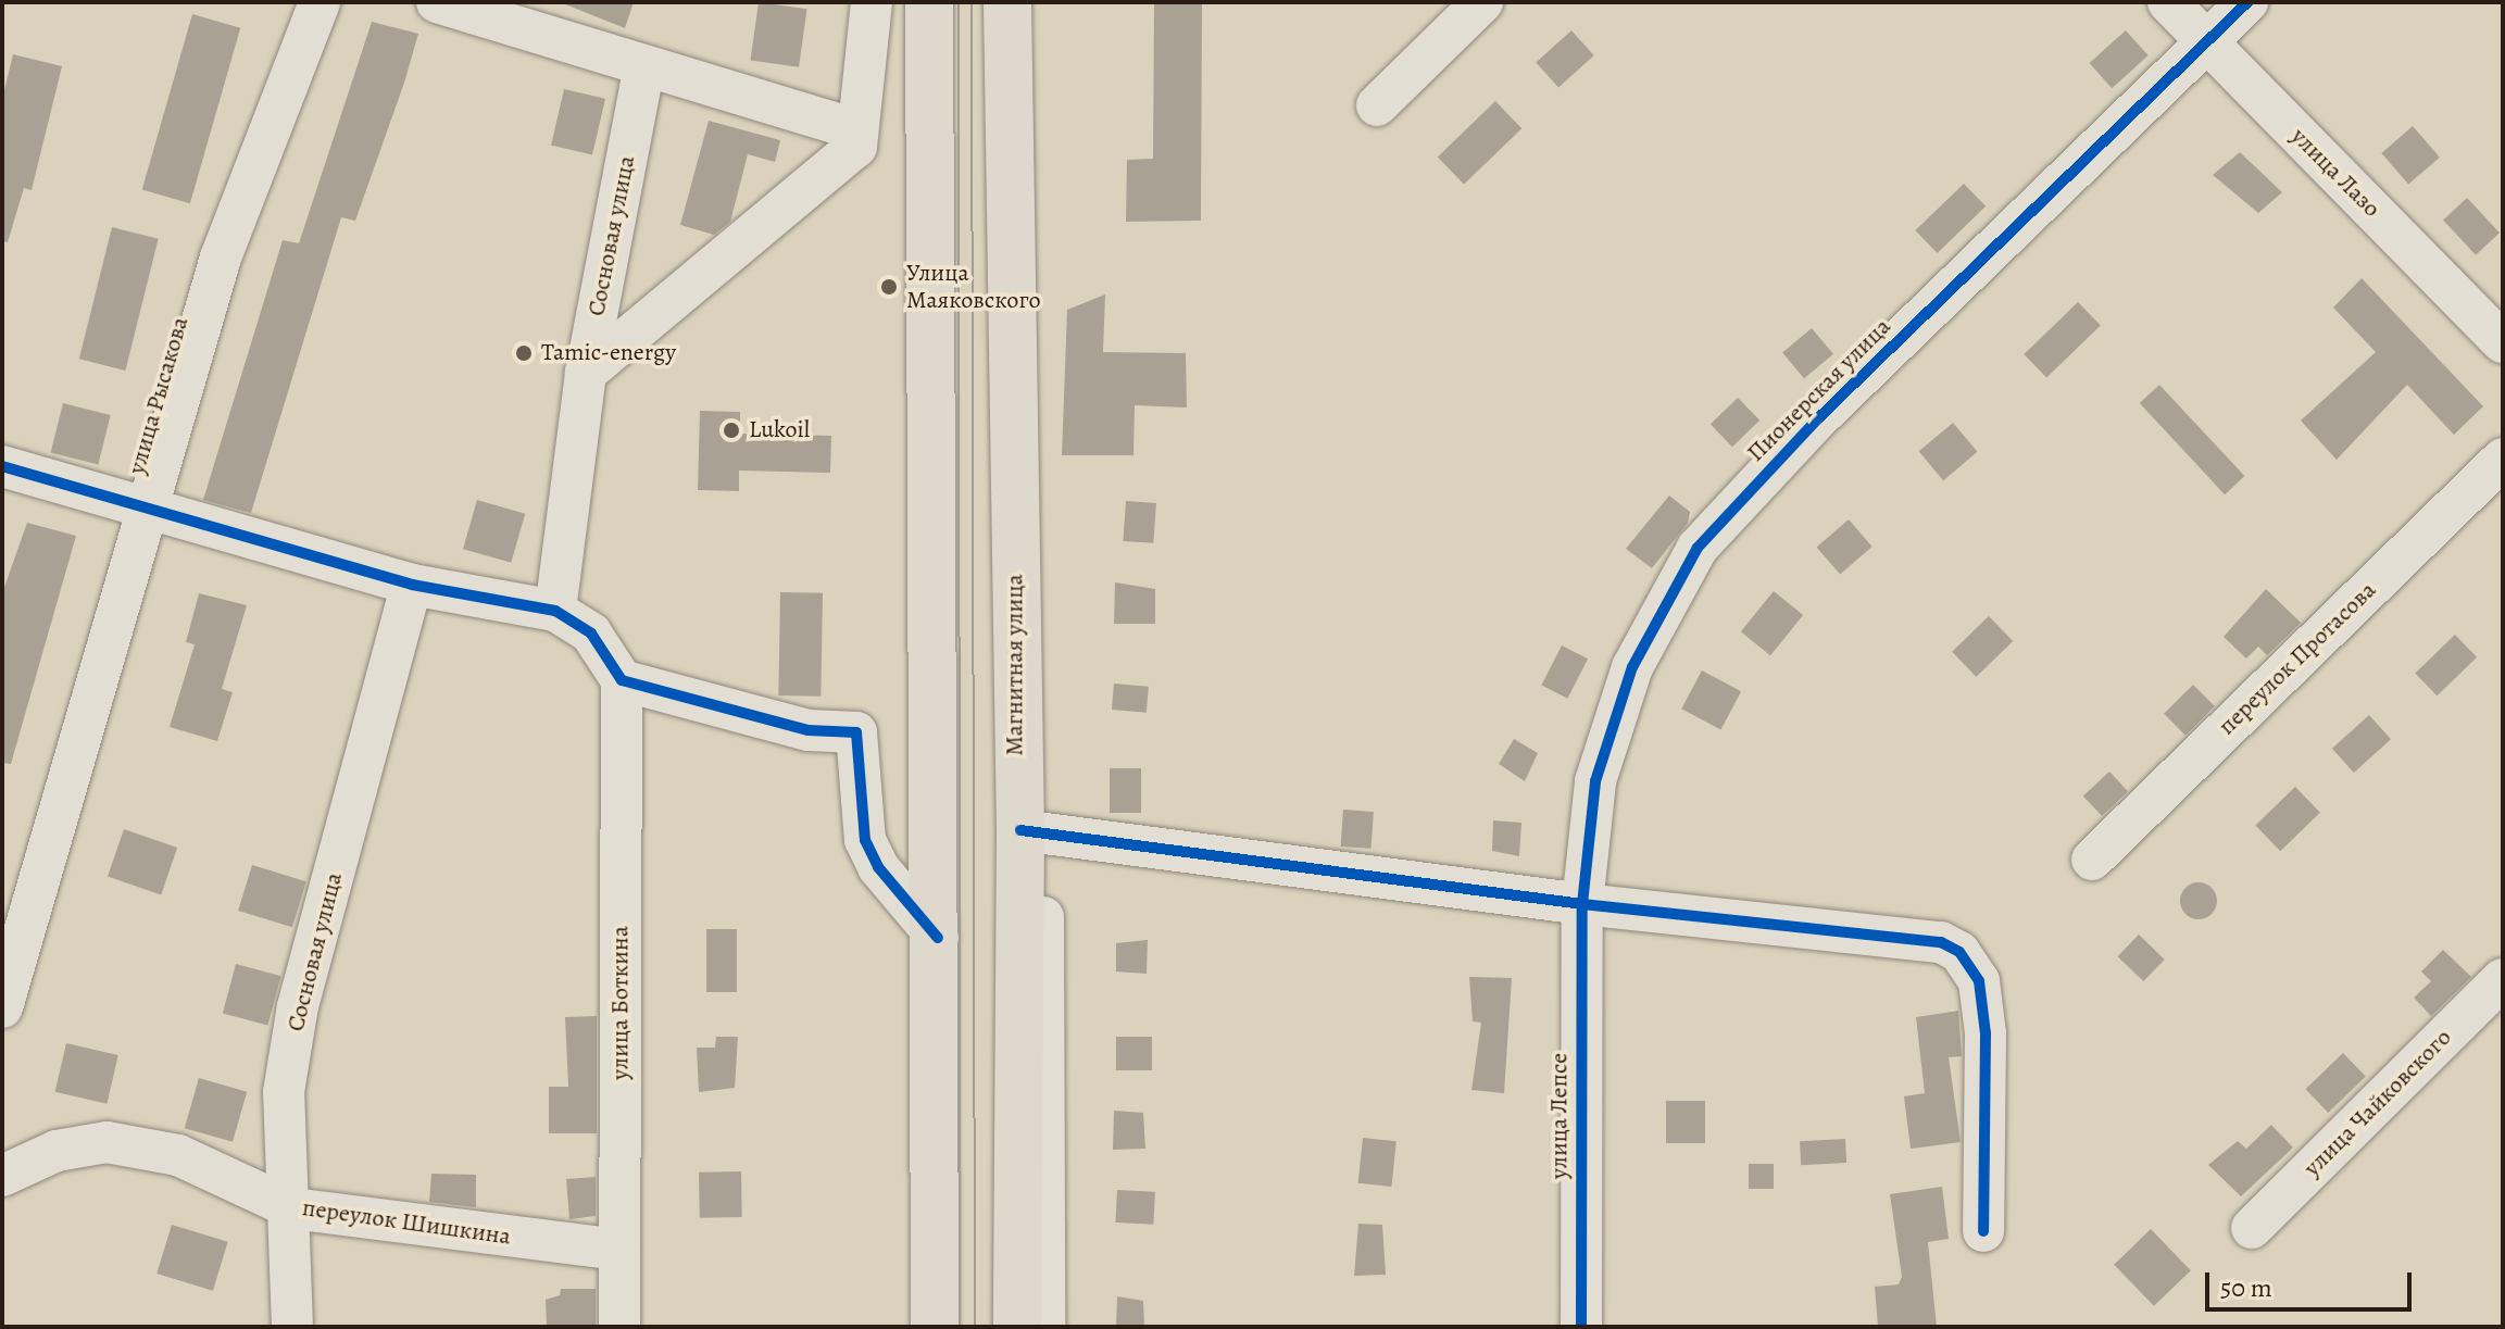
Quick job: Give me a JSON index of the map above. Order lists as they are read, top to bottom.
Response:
{
  "streets": {
    "main road": ["Магнитная улица"],
    "street": [
      "улица Лазо",
      "Сосновая улица",
      "Пионерская улица",
      "улица Рысакова",
      "переулок Протасова",
      "улица Боткина",
      "улица Чайковского",
      "улица Лепсе",
      "переулок Шишкина"
    ]
  },
  "crossings": [
    ["улица Лазо", "Пионерская улица"],
    ["Сосновая улица", "переулок Шишкина"],
    ["Пионерская улица", "улица Лепсе"],
    ["улица Боткина", "переулок Шишкина"]
  ],
  "places": ["Улица Маяковского", "Tamic-energy", "Lukoil"],
  "scale_bar": "50 m"
}
